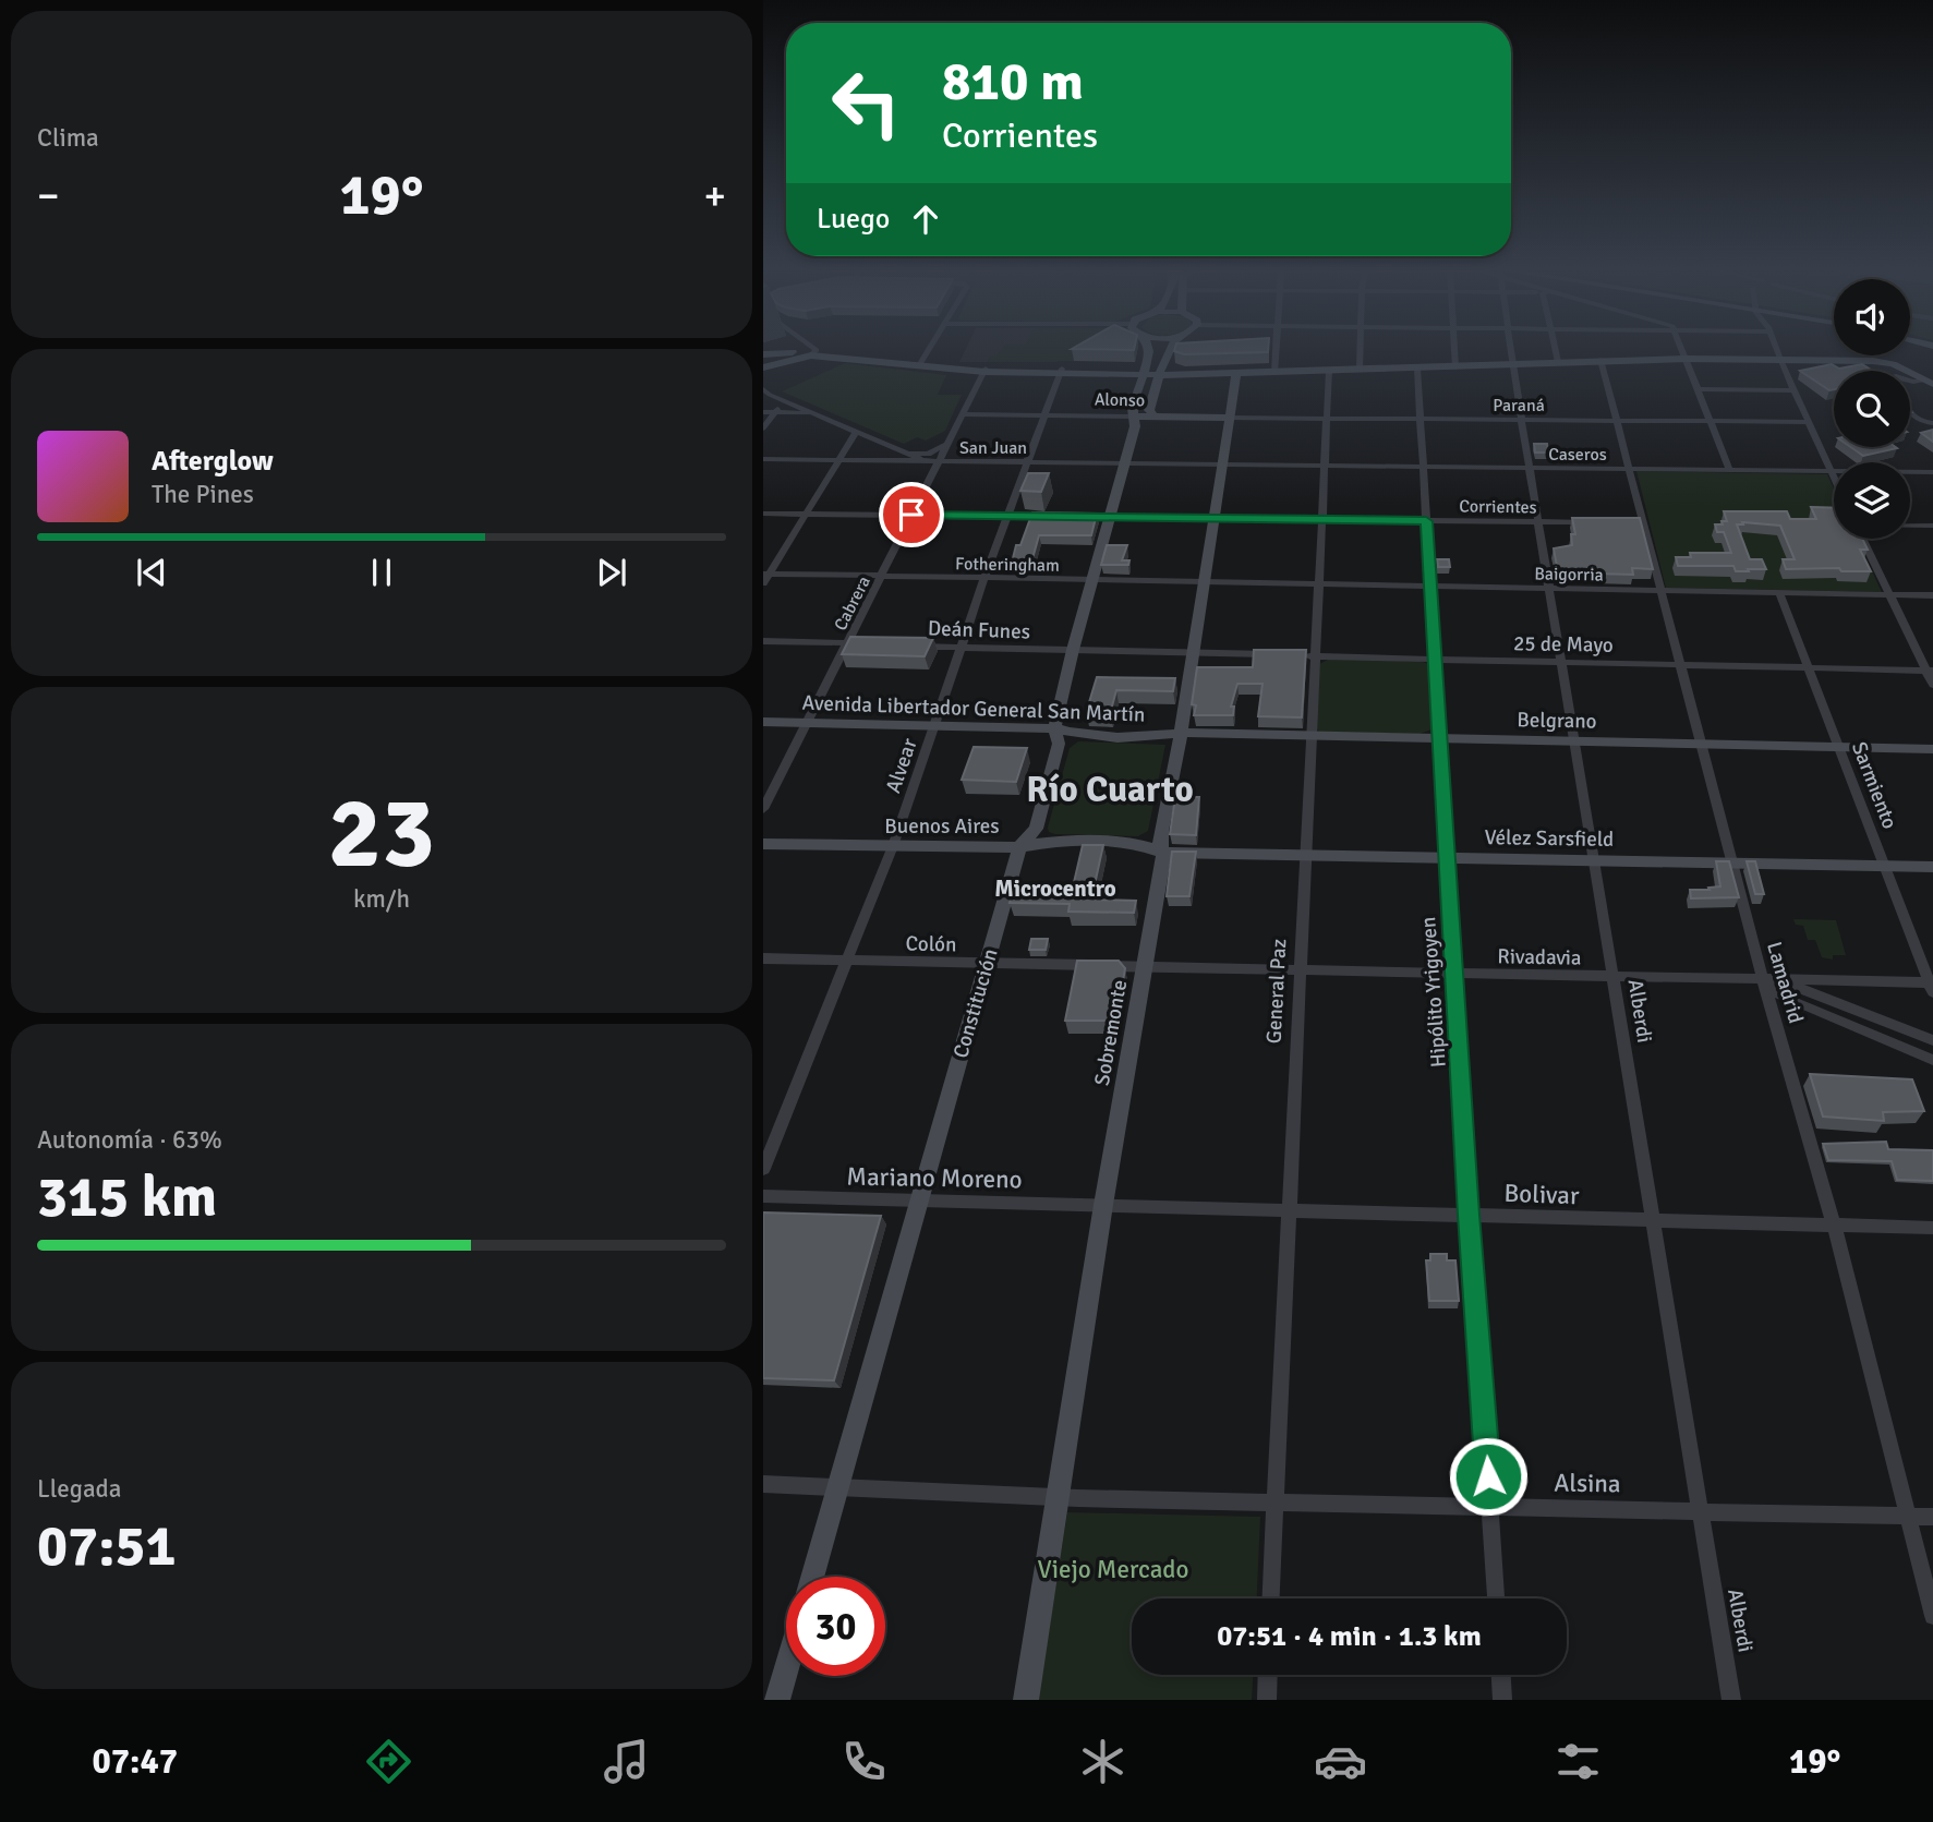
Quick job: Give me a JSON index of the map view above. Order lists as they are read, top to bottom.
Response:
{
  "streets": {
    "main road": [
      "Alonso",
      "Avenida Libertador General San Martín",
      "Belgrano",
      "Buenos Aires",
      "Vélez Sarsfield",
      "Constitución",
      "Sobremonte"
    ],
    "street": [
      "Paraná",
      "San Juan",
      "Caseros",
      "Corrientes",
      "Fotheringham",
      "Baigorria",
      "Cabrera",
      "Deán Funes",
      "25 de Mayo",
      "Alvear",
      "Sarmiento",
      "Colón",
      "Rivadavia",
      "Lamadrid",
      "General Paz",
      "Hipólito Yrigoyen",
      "Alberdi",
      "Mariano Moreno",
      "Bolivar",
      "Alsina"
    ]
  },
  "crossings": [
    ["Alonso", "Paraná"],
    ["Alonso", "Cabrera"],
    ["Alonso", "Alvear"],
    ["Alonso", "Constitución"],
    ["Alonso", "Sobremonte"],
    ["Paraná", "Lamadrid"],
    ["Paraná", "General Paz"],
    ["Paraná", "Hipólito Yrigoyen"],
    ["Paraná", "Alberdi"],
    ["Paraná", "Sobremonte"],
    ["San Juan", "Caseros"],
    ["San Juan", "Cabrera"],
    ["San Juan", "Alvear"],
    ["San Juan", "Constitución"],
    ["San Juan", "Sobremonte"],
    ["Caseros", "Lamadrid"],
    ["Caseros", "General Paz"],
    ["Caseros", "Hipólito Yrigoyen"],
    ["Caseros", "Alberdi"],
    ["Caseros", "Sobremonte"],
    ["Corrientes", "General Paz"],
    ["Corrientes", "Hipólito Yrigoyen"],
    ["Corrientes", "Constitución"],
    ["Corrientes", "Alberdi"],
    ["Corrientes", "Sobremonte"],
    ["Fotheringham", "Baigorria"],
    ["Fotheringham", "Cabrera"],
    ["Fotheringham", "Alvear"],
    ["Fotheringham", "Constitución"],
    ["Fotheringham", "Sobremonte"],
    ["Baigorria", "Sarmiento"],
    ["Baigorria", "Lamadrid"],
    ["Baigorria", "General Paz"],
    ["Baigorria", "Hipólito Yrigoyen"],
    ["Baigorria", "Alberdi"],
    ["Baigorria", "Sobremonte"],
    ["Cabrera", "Avenida Libertador General San Martín"],
    ["Deán Funes", "Alvear"],
    ["Deán Funes", "Constitución"],
    ["Deán Funes", "Sobremonte"],
    ["25 de Mayo", "Sarmiento"],
    ["25 de Mayo", "Lamadrid"],
    ["25 de Mayo", "General Paz"],
    ["25 de Mayo", "Hipólito Yrigoyen"],
    ["25 de Mayo", "Alberdi"],
    ["Avenida Libertador General San Martín", "Belgrano"],
    ["Avenida Libertador General San Martín", "Alvear"],
    ["Avenida Libertador General San Martín", "Constitución"],
    ["Avenida Libertador General San Martín", "Sobremonte"],
    ["Belgrano", "Sarmiento"],
    ["Belgrano", "Lamadrid"],
    ["Belgrano", "General Paz"],
    ["Belgrano", "Hipólito Yrigoyen"],
    ["Belgrano", "Alberdi"],
    ["Belgrano", "Sobremonte"],
    ["Alvear", "Buenos Aires"],
    ["Alvear", "Colón"],
    ["Sarmiento", "Vélez Sarsfield"],
    ["Sarmiento", "Rivadavia"],
    ["Buenos Aires", "Vélez Sarsfield"],
    ["Buenos Aires", "Constitución"],
    ["Buenos Aires", "Sobremonte"],
    ["Vélez Sarsfield", "Lamadrid"],
    ["Vélez Sarsfield", "General Paz"],
    ["Vélez Sarsfield", "Hipólito Yrigoyen"],
    ["Vélez Sarsfield", "Alberdi"],
    ["Vélez Sarsfield", "Sobremonte"],
    ["Colón", "Rivadavia"],
    ["Colón", "Constitución"],
    ["Colón", "Sobremonte"],
    ["Rivadavia", "Lamadrid"],
    ["Rivadavia", "General Paz"],
    ["Rivadavia", "Hipólito Yrigoyen"],
    ["Rivadavia", "Alberdi"],
    ["Rivadavia", "Sobremonte"],
    ["Lamadrid", "Bolivar"],
    ["Lamadrid", "Alsina"],
    ["General Paz", "Bolivar"],
    ["General Paz", "Alsina"],
    ["Hipólito Yrigoyen", "Bolivar"],
    ["Hipólito Yrigoyen", "Alsina"],
    ["Constitución", "Mariano Moreno"],
    ["Constitución", "Alsina"],
    ["Alberdi", "Bolivar"],
    ["Alberdi", "Alsina"],
    ["Sobremonte", "Mariano Moreno"],
    ["Sobremonte", "Bolivar"],
    ["Sobremonte", "Alsina"],
    ["Mariano Moreno", "Bolivar"]
  ],
  "districts": ["Río Cuarto", "Microcentro"],
  "parks": ["Viejo Mercado"],
  "page": {
    "tile": [
      "Clima",
      ["23", "km/h"],
      ["Autonomía · 63%", "315 km"],
      ["Llegada", "07:51"]
    ],
    "turn": ["810 m", "Corrientes"],
    "heat": ["−", "19°", "+"],
    "then": "Luego",
    "song": ["Afterglow", "The Pines"],
    "limit": "30",
    "trip": "07:51 · 4 min · 1.3 km",
    "tabs": ["07:47", "19°"]
  }
}
